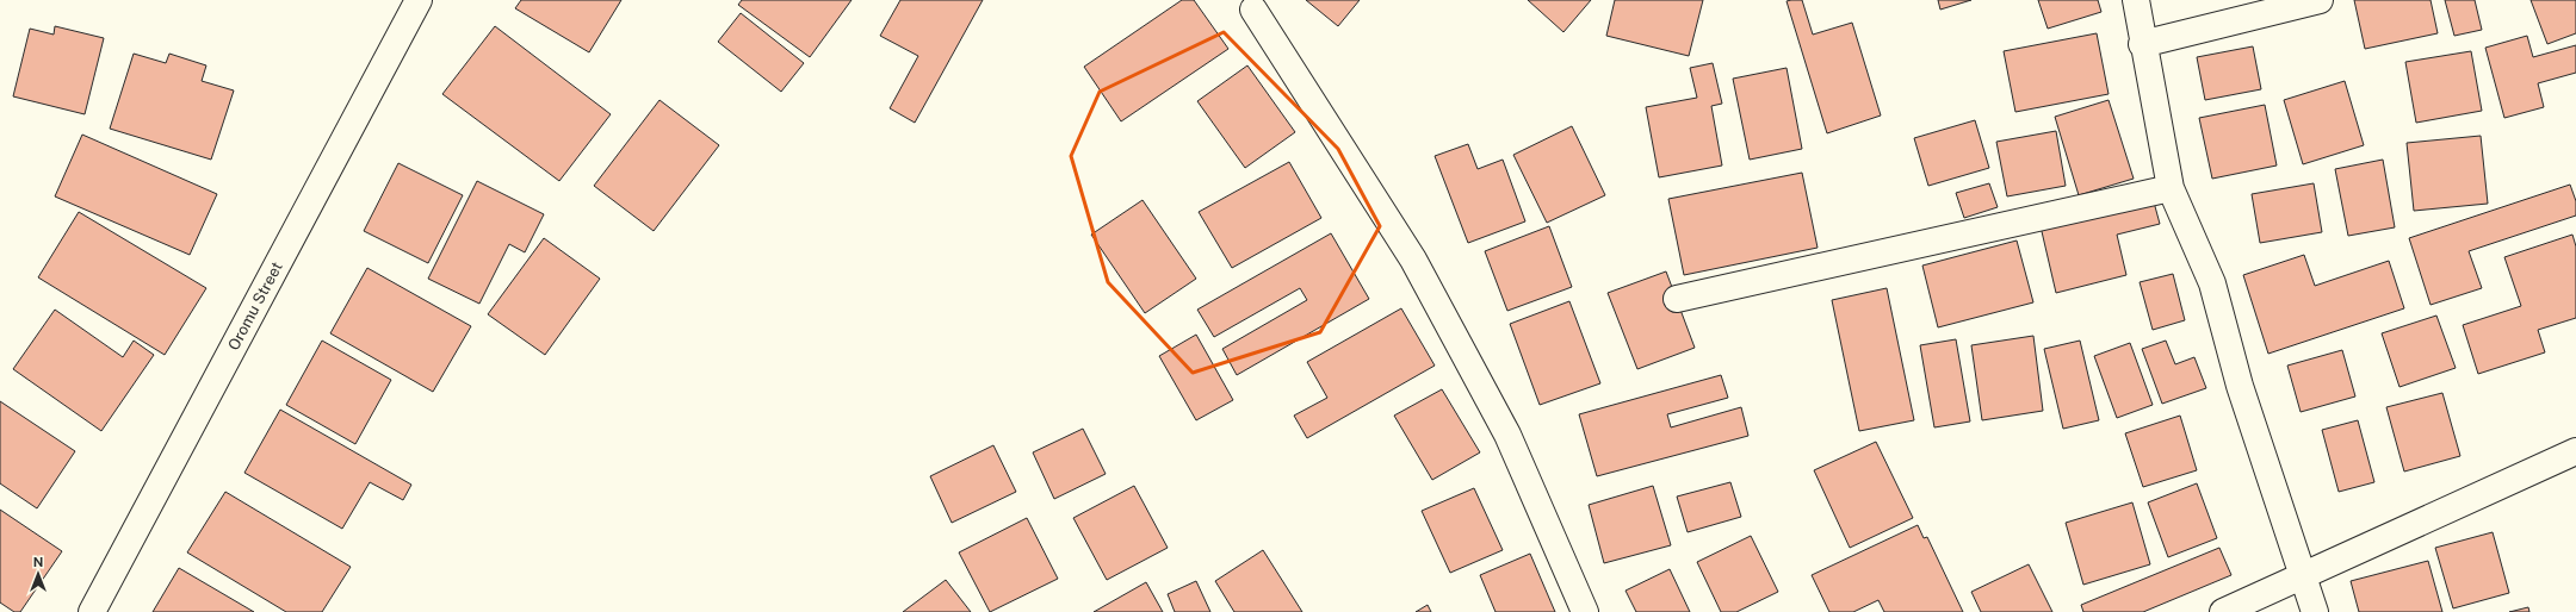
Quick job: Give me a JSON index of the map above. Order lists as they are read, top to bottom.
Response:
{
  "streets": {
    "street": ["Oromu Street"]
  },
  "north": "top"
}
